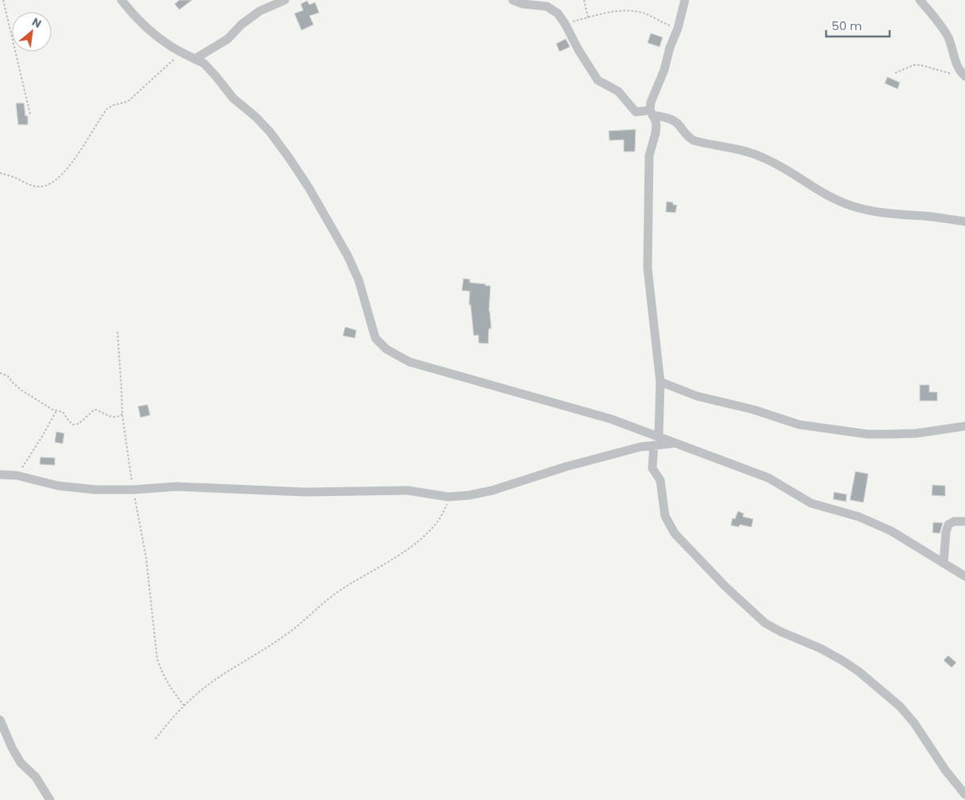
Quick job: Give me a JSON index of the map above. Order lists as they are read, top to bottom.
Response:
{
  "scale_bar": "50 m",
  "north": "top right"
}
